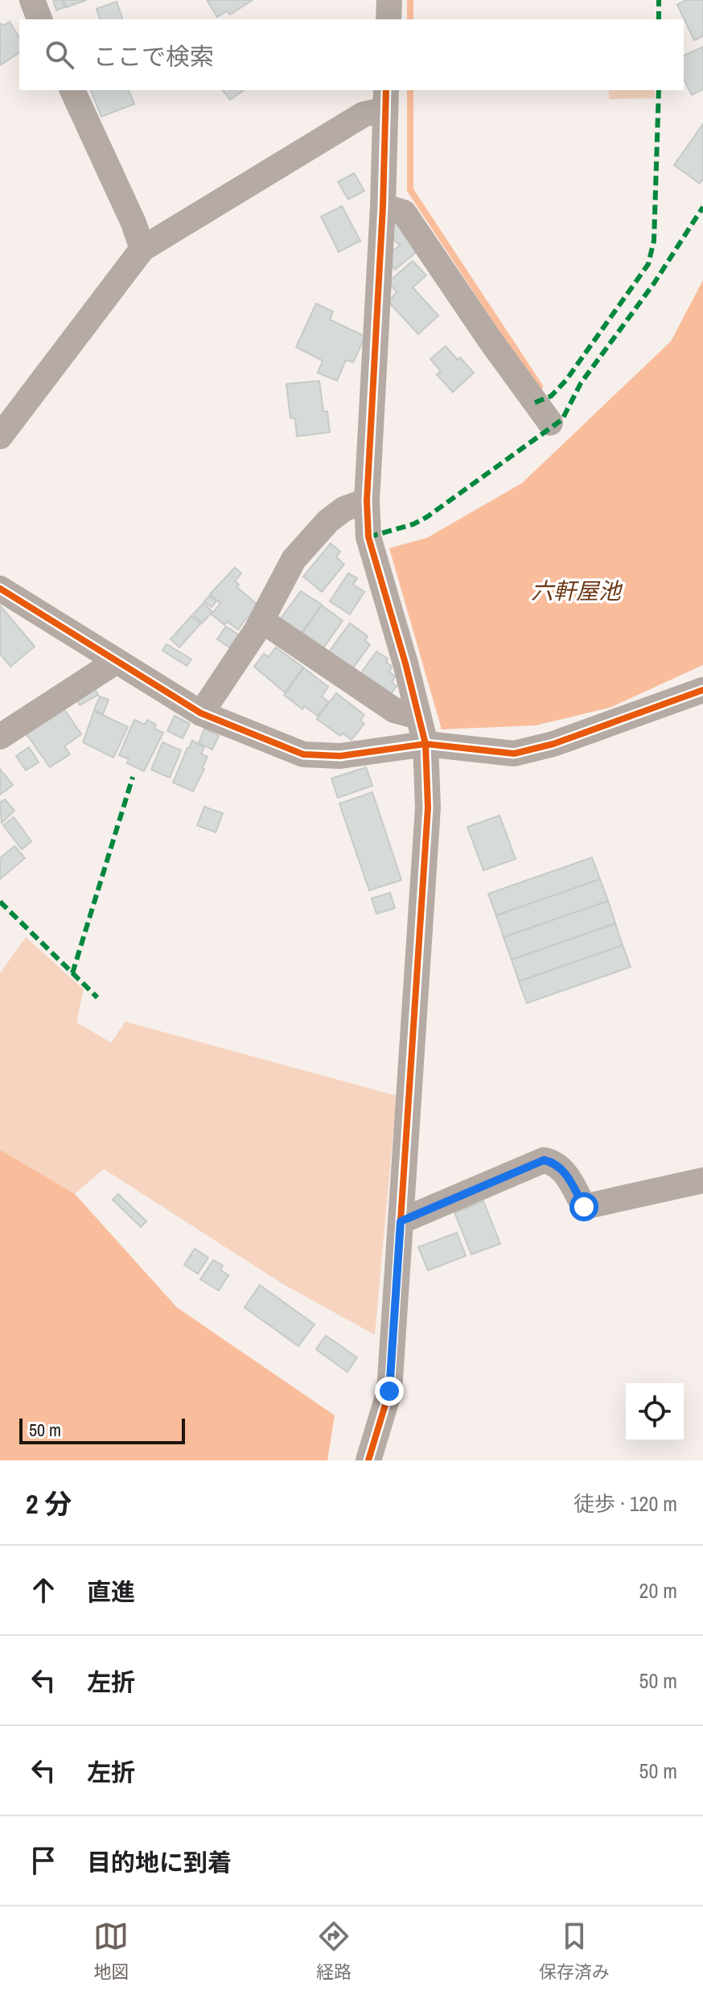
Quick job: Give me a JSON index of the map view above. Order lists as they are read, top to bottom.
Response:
{
  "water": ["六軒屋池"],
  "scale_bar": "50 m",
  "page": {
    "search": "ここで検索",
    "scale": "50 m",
    "heading": ["2 分", "徒歩 · 120 m"],
    "list": [
      ["直進", "20 m"],
      ["左折", "50 m"],
      ["左折", "50 m"],
      "目的地に到着"
    ],
    "nav": ["地図", "経路", "保存済み"]
  }
}
